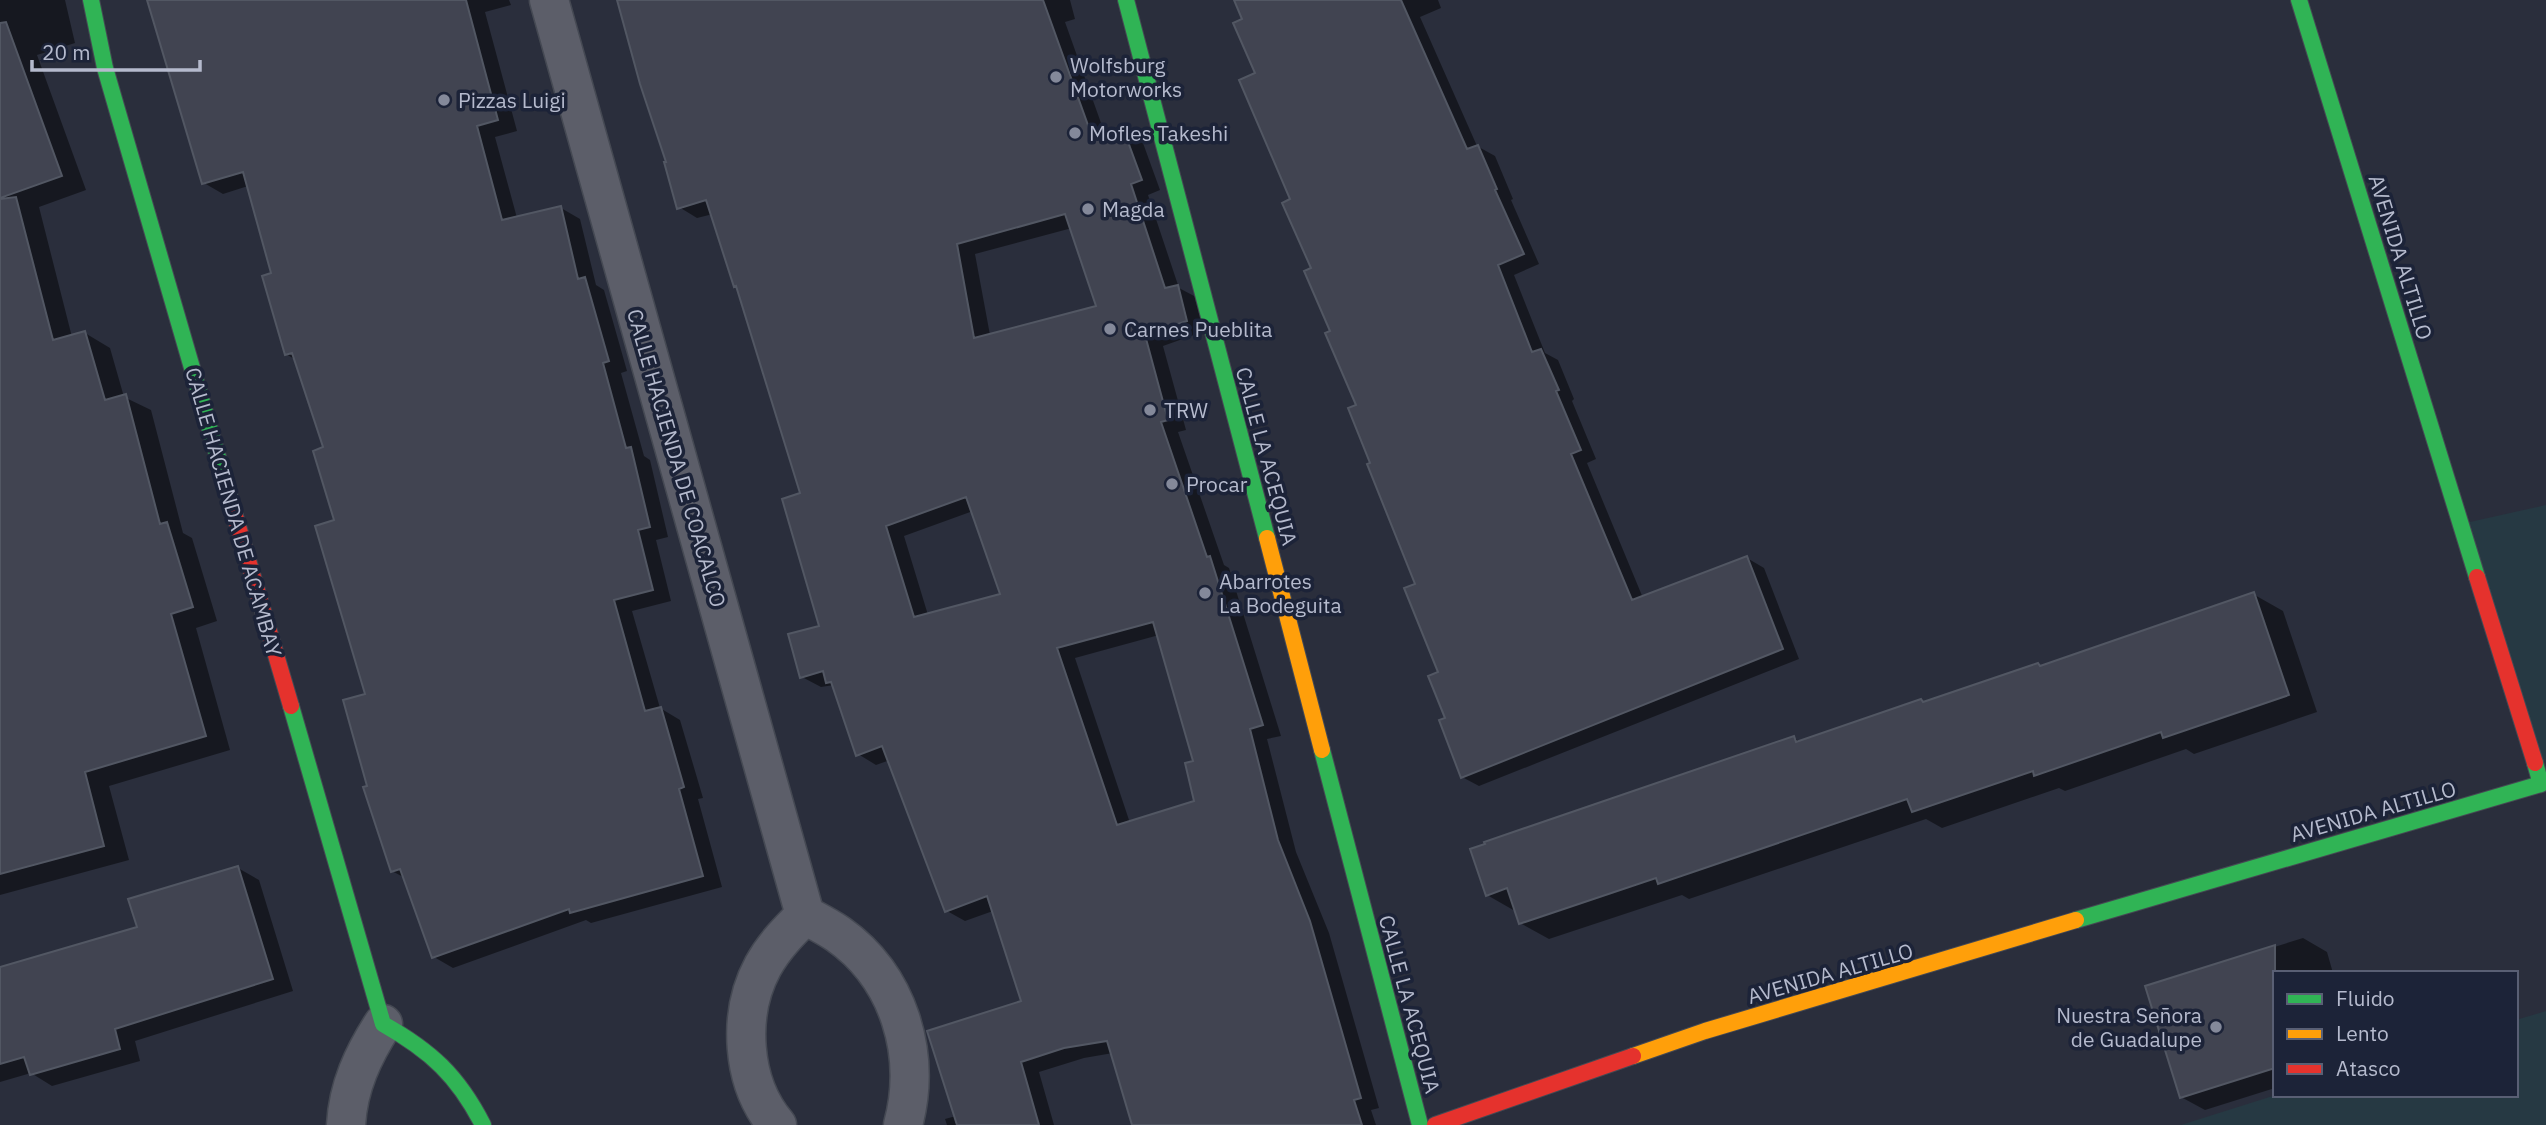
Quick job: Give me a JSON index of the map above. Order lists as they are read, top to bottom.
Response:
{
  "streets": {
    "street": [
      "AVENIDA ALTILLO",
      "CALLE LA ACEQUIA",
      "CALLE HACIENDA DE COACALCO",
      "CALLE HACIENDA DE ACAMBAY"
    ]
  },
  "places": [
    "Wolfsburg Motorworks",
    "Pizzas Luigi",
    "Mofles Takeshi",
    "Magda",
    "Carnes Pueblita",
    "TRW",
    "Procar",
    "Abarrotes La Bodeguita",
    "Nuestra Señora de Guadalupe"
  ],
  "legend": ["Fluido", "Lento", "Atasco"],
  "scale_bar": "20 m"
}
